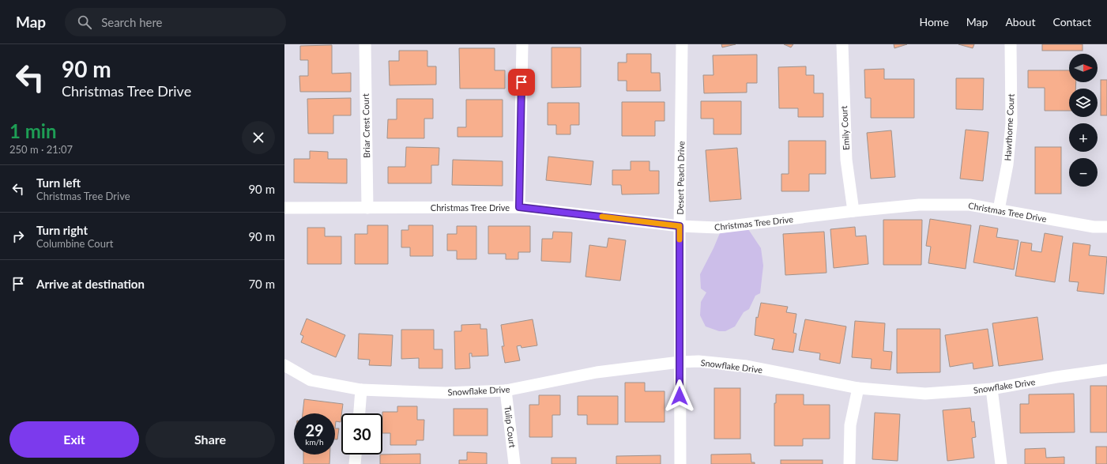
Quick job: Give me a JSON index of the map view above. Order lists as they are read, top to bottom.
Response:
{
  "streets": {
    "street": [
      "Briar Crest Court",
      "Hawthorne Court",
      "Emily Court",
      "Desert Peach Drive",
      "Christmas Tree Drive",
      "Snowflake Drive",
      "Tulip Court"
    ]
  },
  "crossings": [
    ["Briar Crest Court", "Christmas Tree Drive"],
    ["Hawthorne Court", "Christmas Tree Drive"],
    ["Emily Court", "Christmas Tree Drive"],
    ["Desert Peach Drive", "Christmas Tree Drive"],
    ["Desert Peach Drive", "Snowflake Drive"],
    ["Snowflake Drive", "Tulip Court"]
  ],
  "north": "right",
  "page": {
    "header": "Map",
    "search": "Search here",
    "nav": [
      "Home",
      "Map",
      "About",
      "Contact"
    ],
    "turn": ["90 m", "Christmas Tree Drive"],
    "map_buttons": ["+", "−"],
    "heading": ["1 min", "250 m · 21:07"],
    "list": [
      {
        "name": "Turn left",
        "note": "Christmas Tree Drive",
        "value": "90 m"
      },
      {
        "name": "Turn right",
        "note": "Columbine Court",
        "value": "90 m"
      },
      {
        "name": "Arrive at destination",
        "value": "70 m"
      }
    ],
    "speed": "29 km/h",
    "limit": "30",
    "buttons": ["Exit", "Share"]
  }
}
